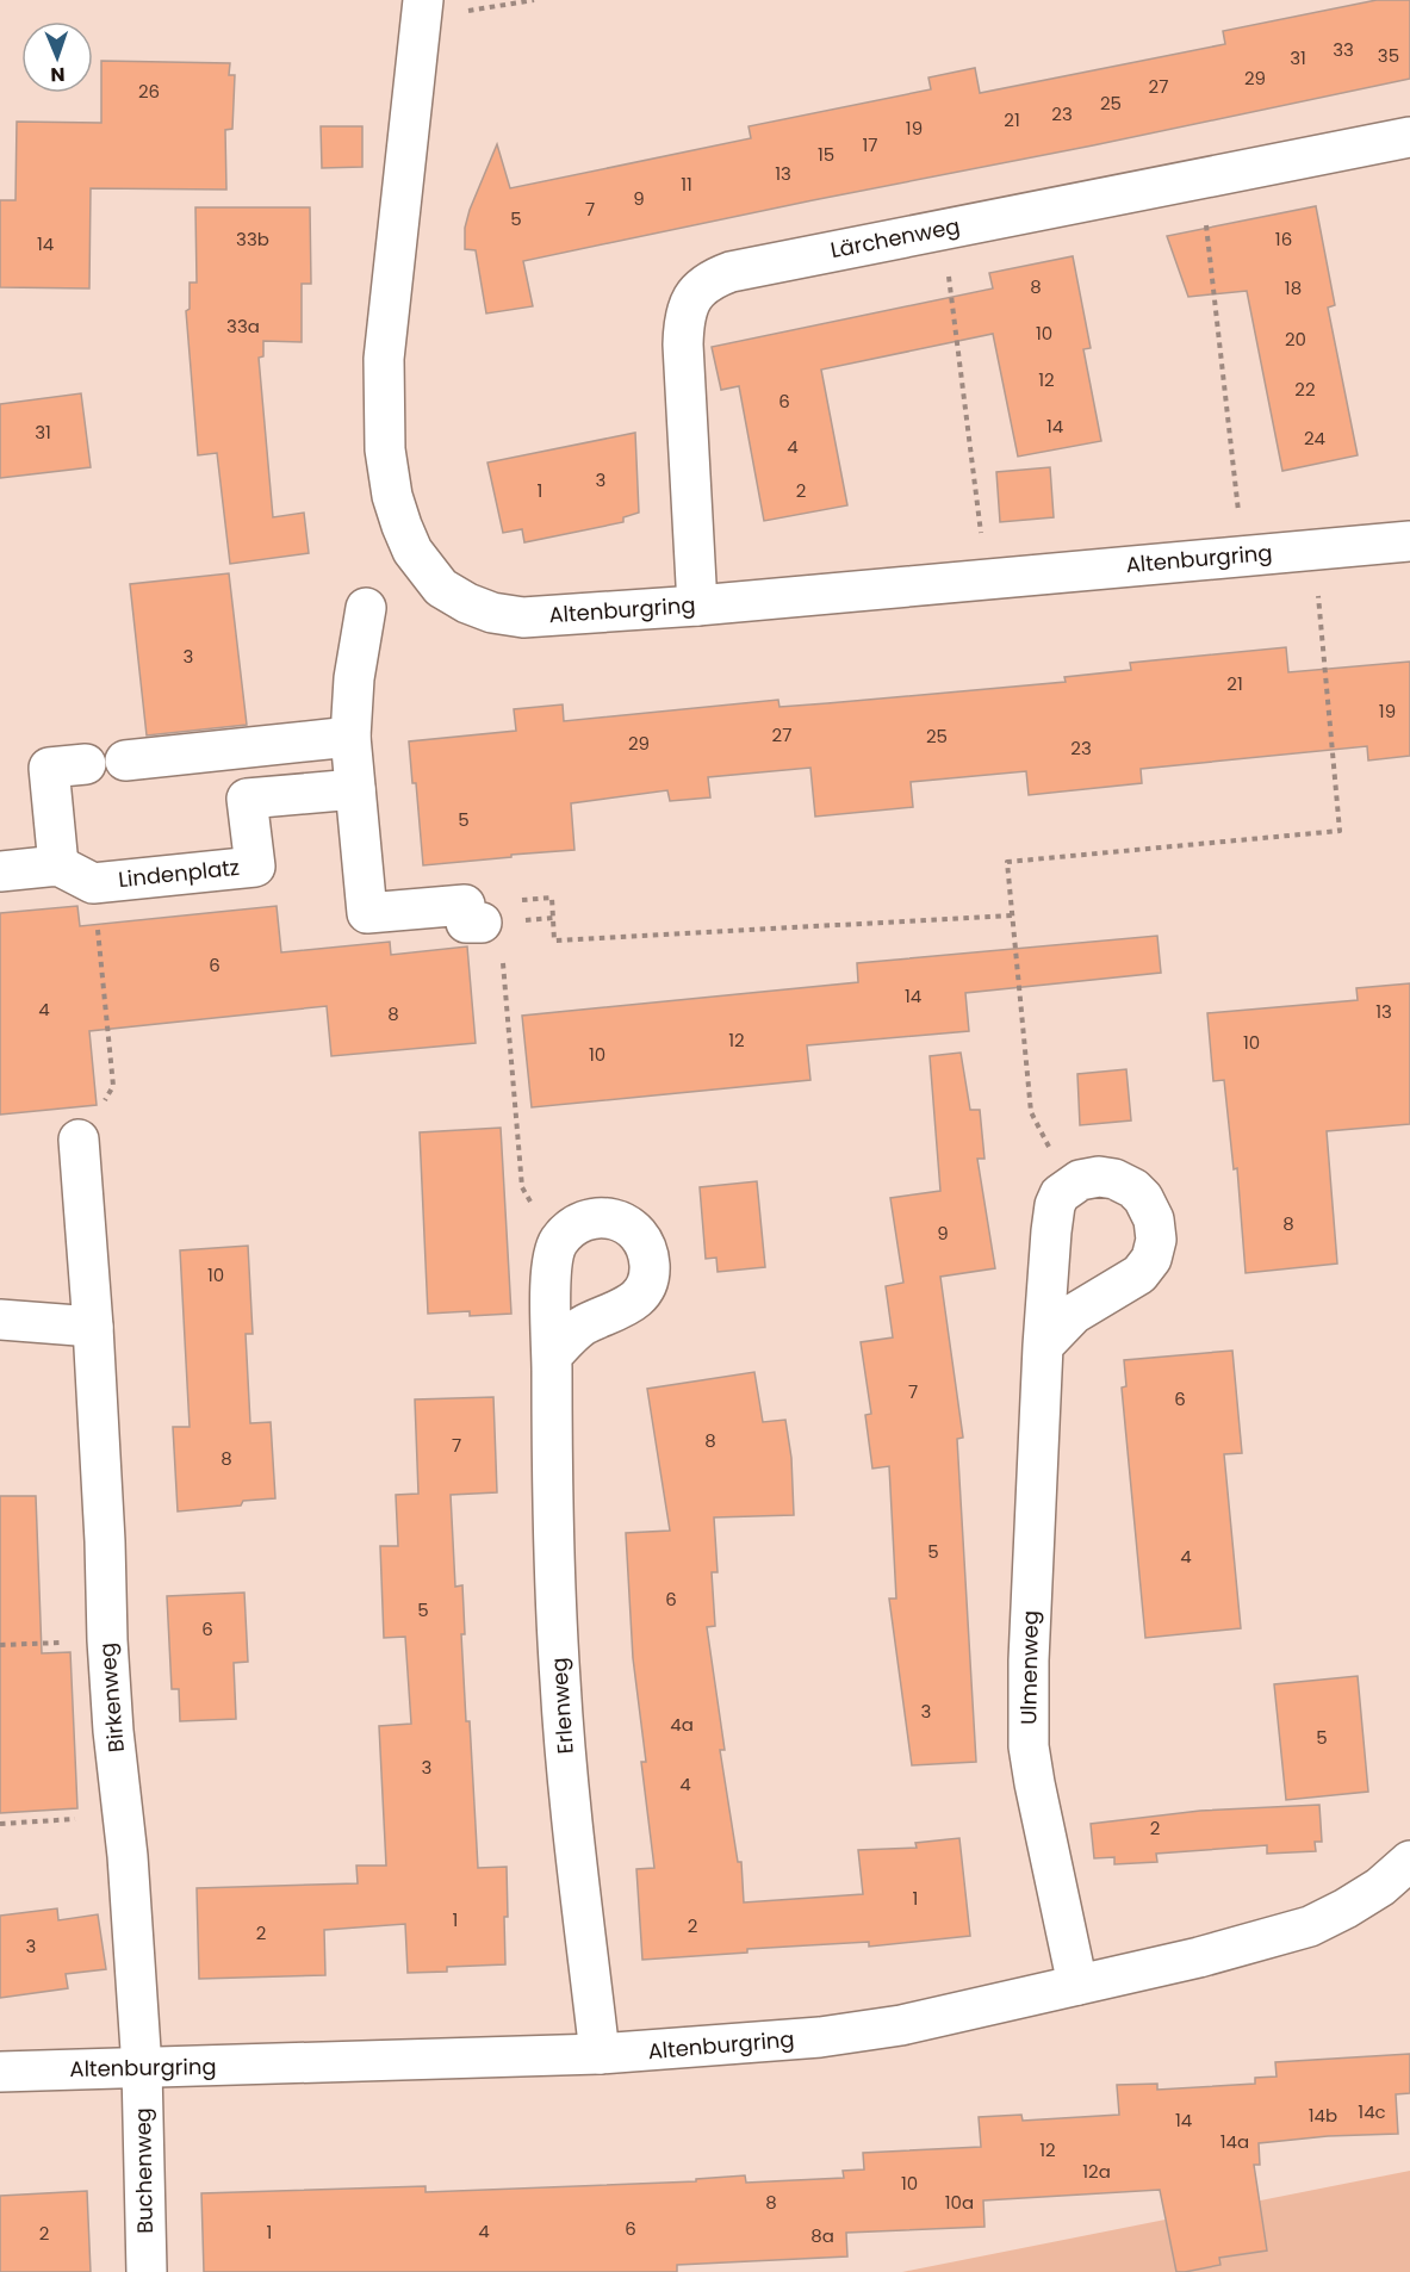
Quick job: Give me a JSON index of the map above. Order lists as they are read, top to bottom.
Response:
{
  "streets": {
    "street": [
      "Lärchenweg",
      "Altenburgring",
      "Lindenplatz",
      "Ulmenweg",
      "Birkenweg",
      "Erlenweg",
      "Buchenweg"
    ]
  },
  "crossings": [
    ["Lärchenweg", "Altenburgring"],
    ["Altenburgring", "Ulmenweg"],
    ["Altenburgring", "Birkenweg"],
    ["Altenburgring", "Erlenweg"],
    ["Altenburgring", "Buchenweg"],
    ["Birkenweg", "Buchenweg"]
  ],
  "house_numbers": [
    "33",
    "35",
    "31",
    "29",
    "27",
    "26",
    "25",
    "23",
    "21",
    "19",
    "17",
    "15",
    "13",
    "11",
    "9",
    "7",
    "5",
    "33b",
    "16",
    "14",
    "8",
    "18",
    "33a",
    "10",
    "20",
    "12",
    "22",
    "6",
    "14",
    "31",
    "24",
    "4",
    "3",
    "1",
    "2",
    "3",
    "21",
    "19",
    "27",
    "25",
    "29",
    "23",
    "5",
    "6",
    "14",
    "4",
    "13",
    "8",
    "12",
    "10",
    "10",
    "8",
    "9",
    "10",
    "7",
    "6",
    "8",
    "7",
    "8",
    "5",
    "4",
    "6",
    "5",
    "6",
    "3",
    "4a",
    "5",
    "3",
    "4",
    "2",
    "1",
    "1",
    "2",
    "2",
    "3",
    "14c",
    "14b",
    "14",
    "14a",
    "12",
    "12a",
    "10",
    "8",
    "10a",
    "6",
    "4",
    "1",
    "2",
    "8a"
  ],
  "north": "bottom"
}
